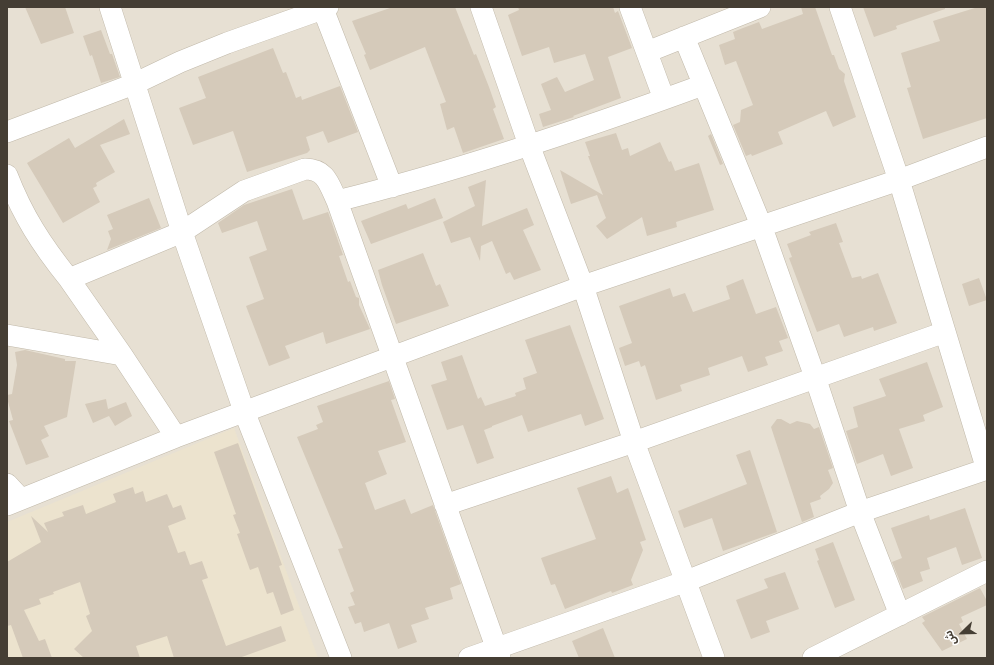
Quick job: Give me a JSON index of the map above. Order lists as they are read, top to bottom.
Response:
{
  "north": "bottom left"
}
